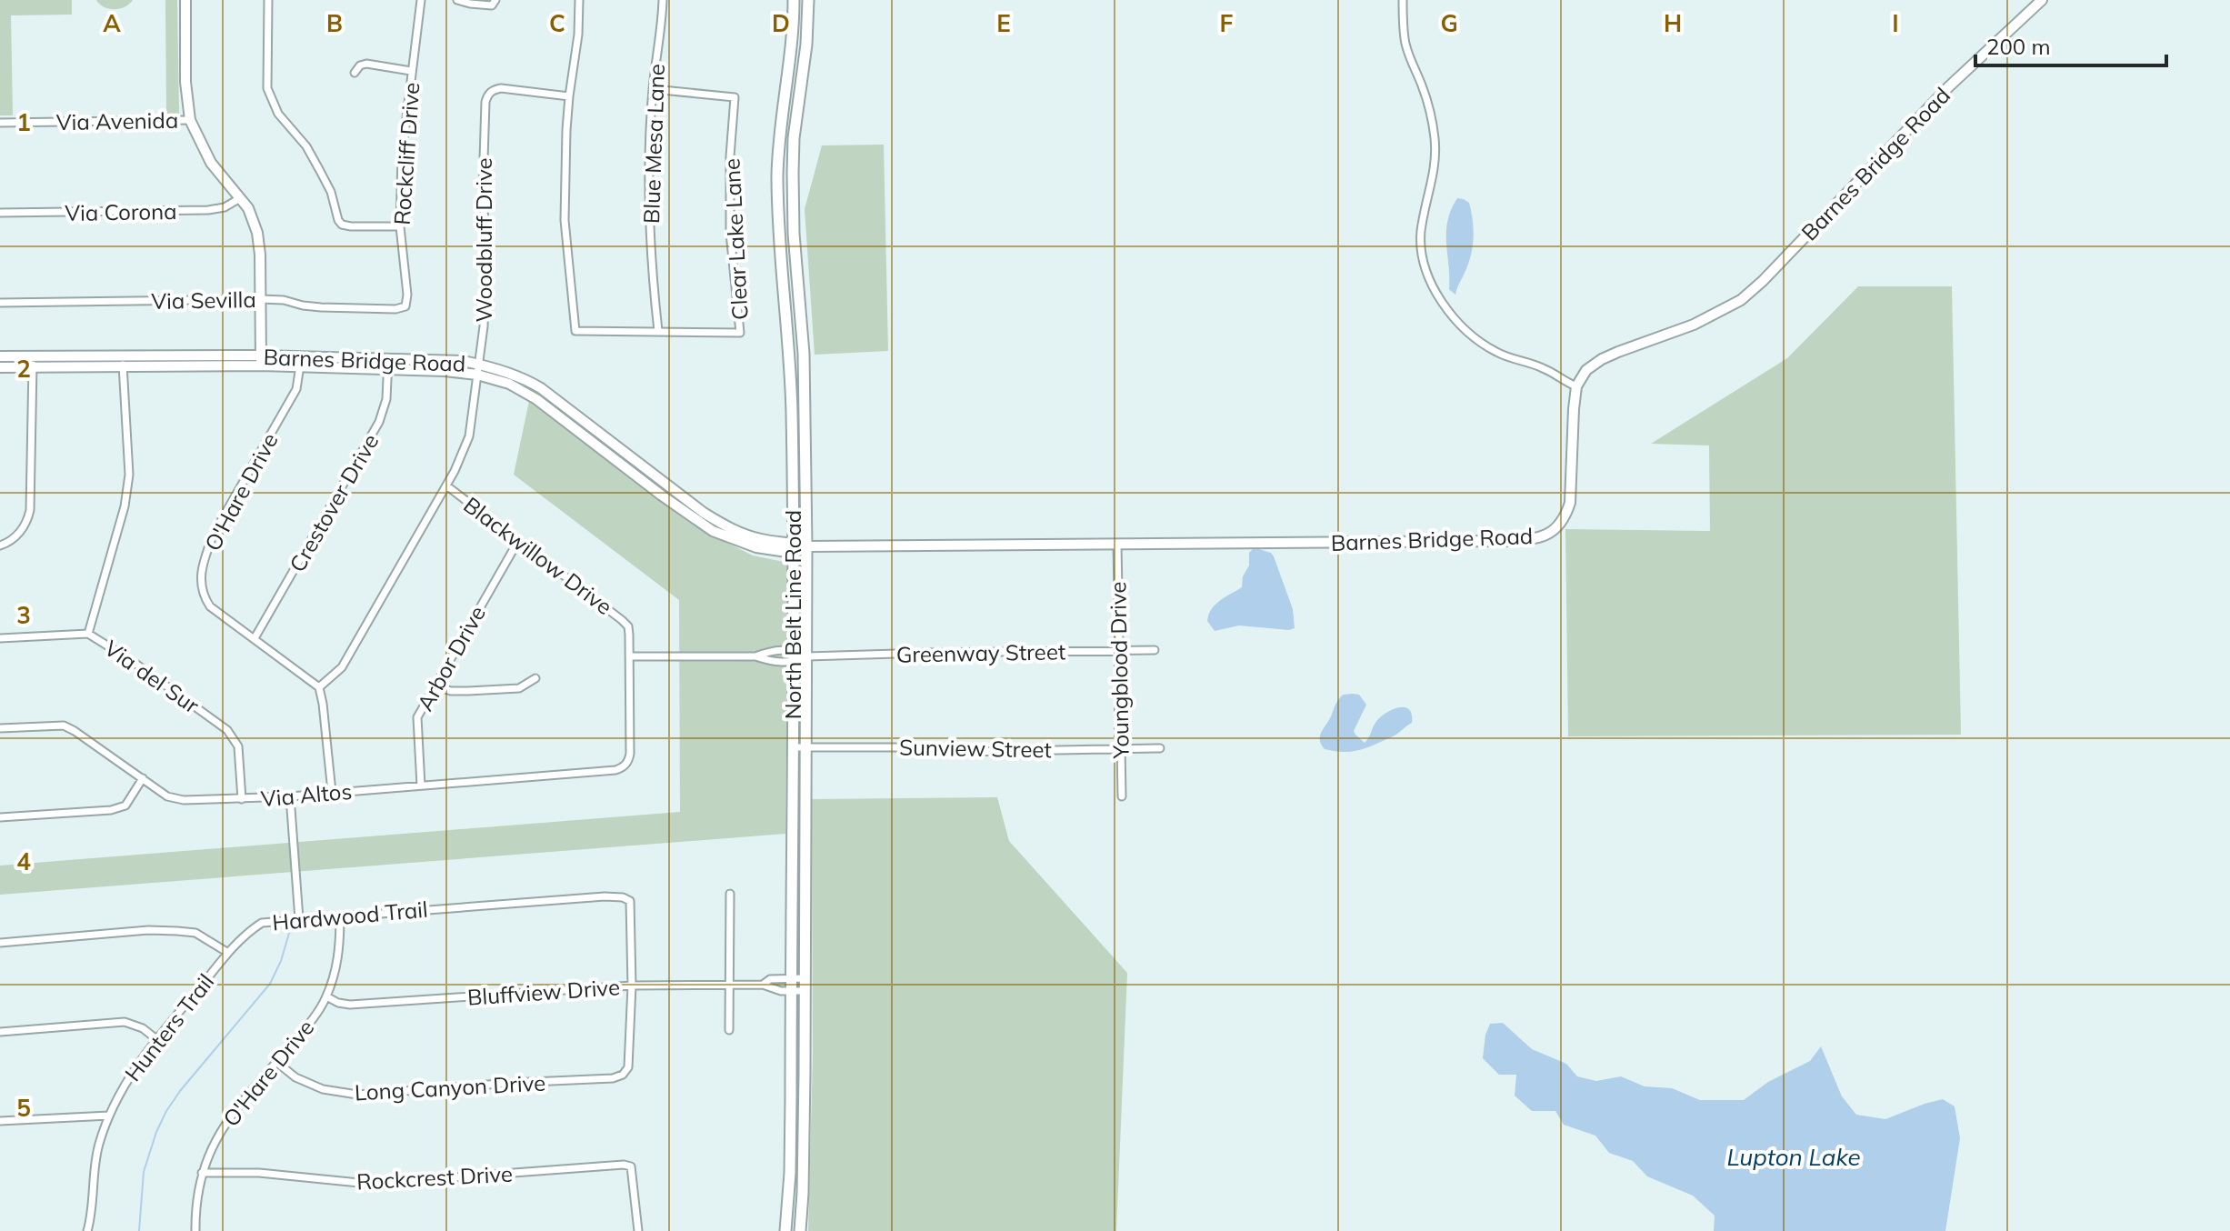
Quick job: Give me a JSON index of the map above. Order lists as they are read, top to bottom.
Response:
{
  "streets": {
    "main road": ["North Belt Line Road"],
    "street": [
      "Via Avenida",
      "Blue Mesa Lane",
      "Rockcliff Drive",
      "Barnes Bridge Road",
      "Via Corona",
      "Clear Lake Lane",
      "Woodbluff Drive",
      "Via Sevilla",
      "O'Hare Drive",
      "Crestover Drive",
      "Blackwillow Drive",
      "Greenway Street",
      "Arbor Drive",
      "Youngblood Drive",
      "Via del Sur",
      "Sunview Street",
      "Via Altos",
      "Hardwood Trail",
      "Bluffview Drive",
      "Hunters Trail",
      "Long Canyon Drive",
      "Rockcrest Drive"
    ]
  },
  "crossings": [
    ["Blue Mesa Lane", "Clear Lake Lane"],
    ["Rockcliff Drive", "Via Sevilla"],
    ["Barnes Bridge Road", "Woodbluff Drive"],
    ["Barnes Bridge Road", "O'Hare Drive"],
    ["Barnes Bridge Road", "Crestover Drive"],
    ["Barnes Bridge Road", "North Belt Line Road"],
    ["Barnes Bridge Road", "Youngblood Drive"],
    ["Woodbluff Drive", "O'Hare Drive"],
    ["Woodbluff Drive", "Blackwillow Drive"],
    ["O'Hare Drive", "Crestover Drive"],
    ["O'Hare Drive", "Hardwood Trail"],
    ["O'Hare Drive", "Bluffview Drive"],
    ["O'Hare Drive", "Long Canyon Drive"],
    ["O'Hare Drive", "Rockcrest Drive"],
    ["Blackwillow Drive", "Arbor Drive"],
    ["Blackwillow Drive", "Via Altos"],
    ["North Belt Line Road", "Greenway Street"],
    ["North Belt Line Road", "Sunview Street"],
    ["North Belt Line Road", "Bluffview Drive"],
    ["Greenway Street", "Youngblood Drive"],
    ["Arbor Drive", "Via Altos"],
    ["Youngblood Drive", "Sunview Street"],
    ["Via del Sur", "Via Altos"],
    ["Hardwood Trail", "Bluffview Drive"],
    ["Hardwood Trail", "Hunters Trail"],
    ["Hardwood Trail", "Long Canyon Drive"],
    ["Bluffview Drive", "Long Canyon Drive"]
  ],
  "water": ["Lupton Lake"],
  "scale_bar": "200 m",
  "grid": {
    "columns": [
      "A",
      "B",
      "C",
      "D",
      "E",
      "F",
      "G",
      "H",
      "I"
    ],
    "rows": [
      "1",
      "2",
      "3",
      "4",
      "5"
    ]
  }
}
